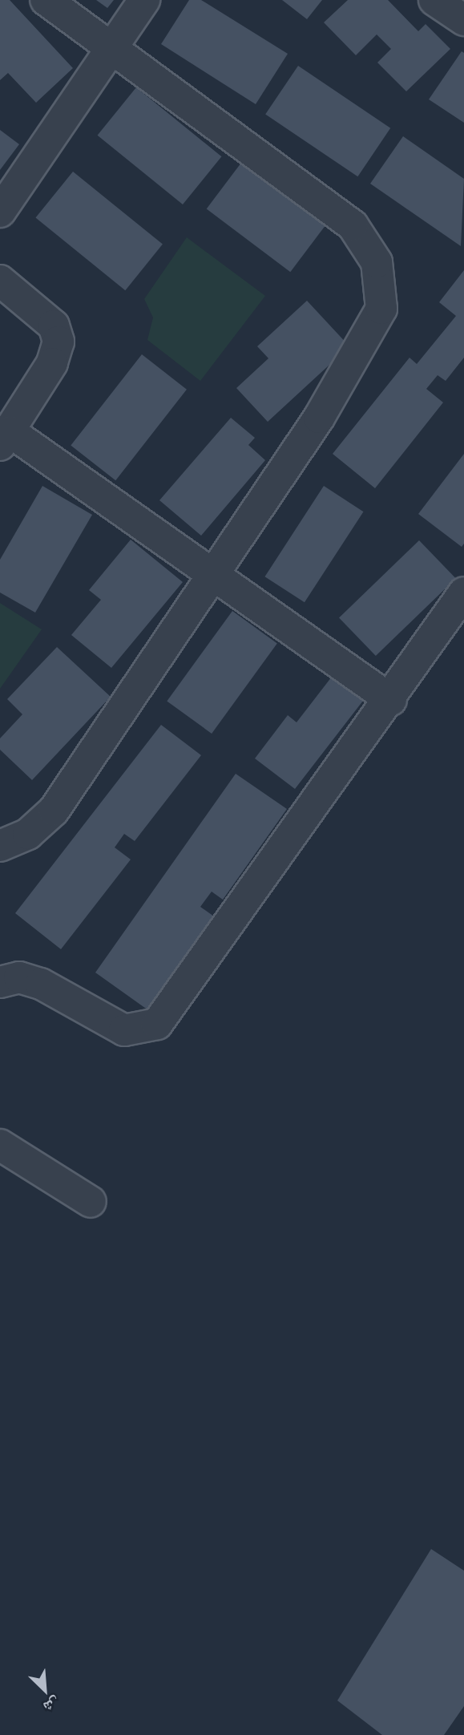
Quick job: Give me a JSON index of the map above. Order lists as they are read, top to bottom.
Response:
{
  "north": "bottom right"
}
